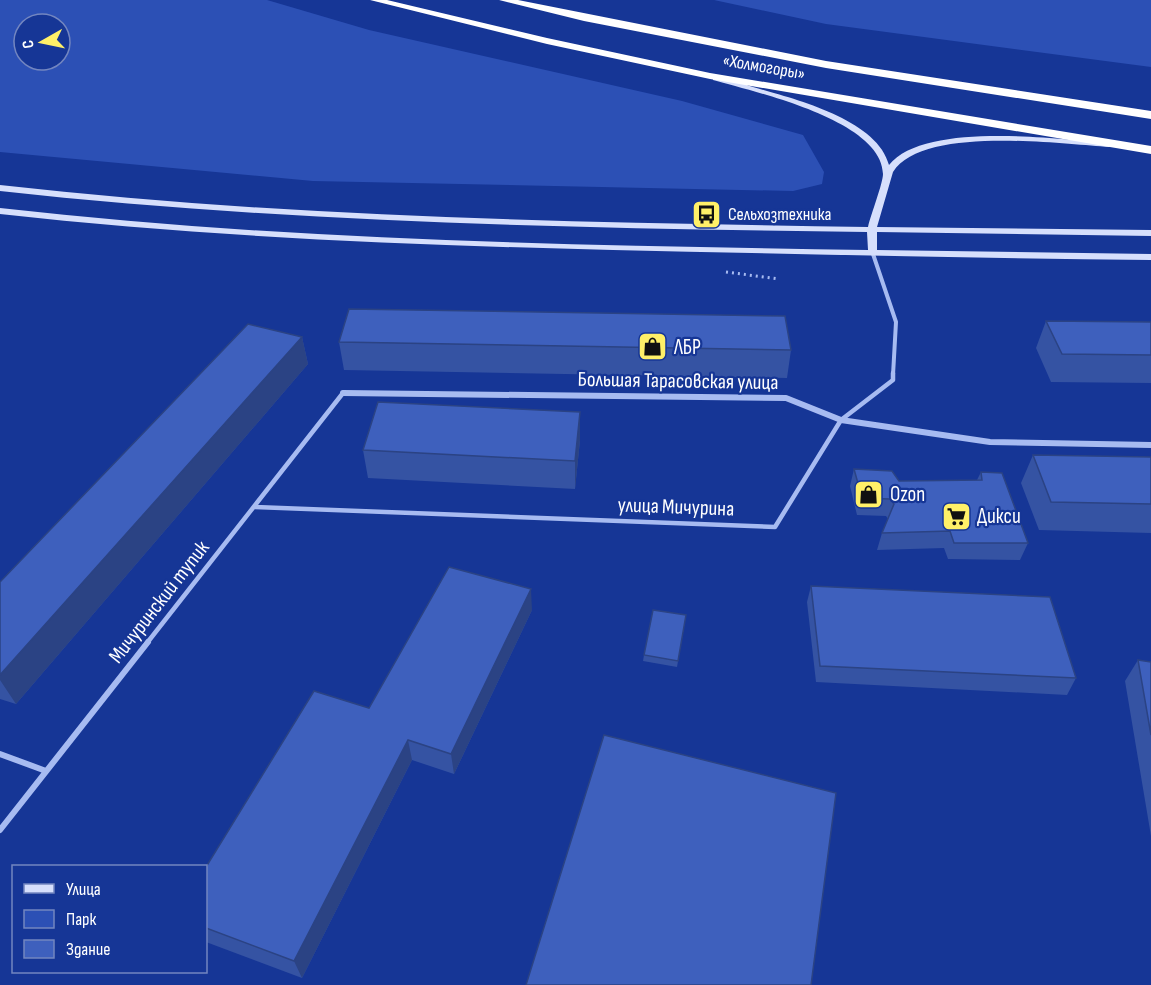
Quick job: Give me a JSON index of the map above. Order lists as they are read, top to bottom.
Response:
{
  "streets": {
    "highway": ["«Холмогоры»"],
    "street": ["Большая Тарасовская улица"],
    "lane": ["улица Мичурина", "Мичуринский тупик"]
  },
  "crossings": [
    ["Большая Тарасовская улица", "улица Мичурина"],
    ["Большая Тарасовская улица", "Мичуринский тупик"],
    ["улица Мичурина", "Мичуринский тупик"]
  ],
  "places": {
    "bus stop": ["Сельхозтехника"],
    "shop": ["ЛБР", "Ozon"],
    "supermarket": ["Дикси"]
  },
  "legend": ["Улица", "Парк", "Здание"],
  "north": "left"
}
